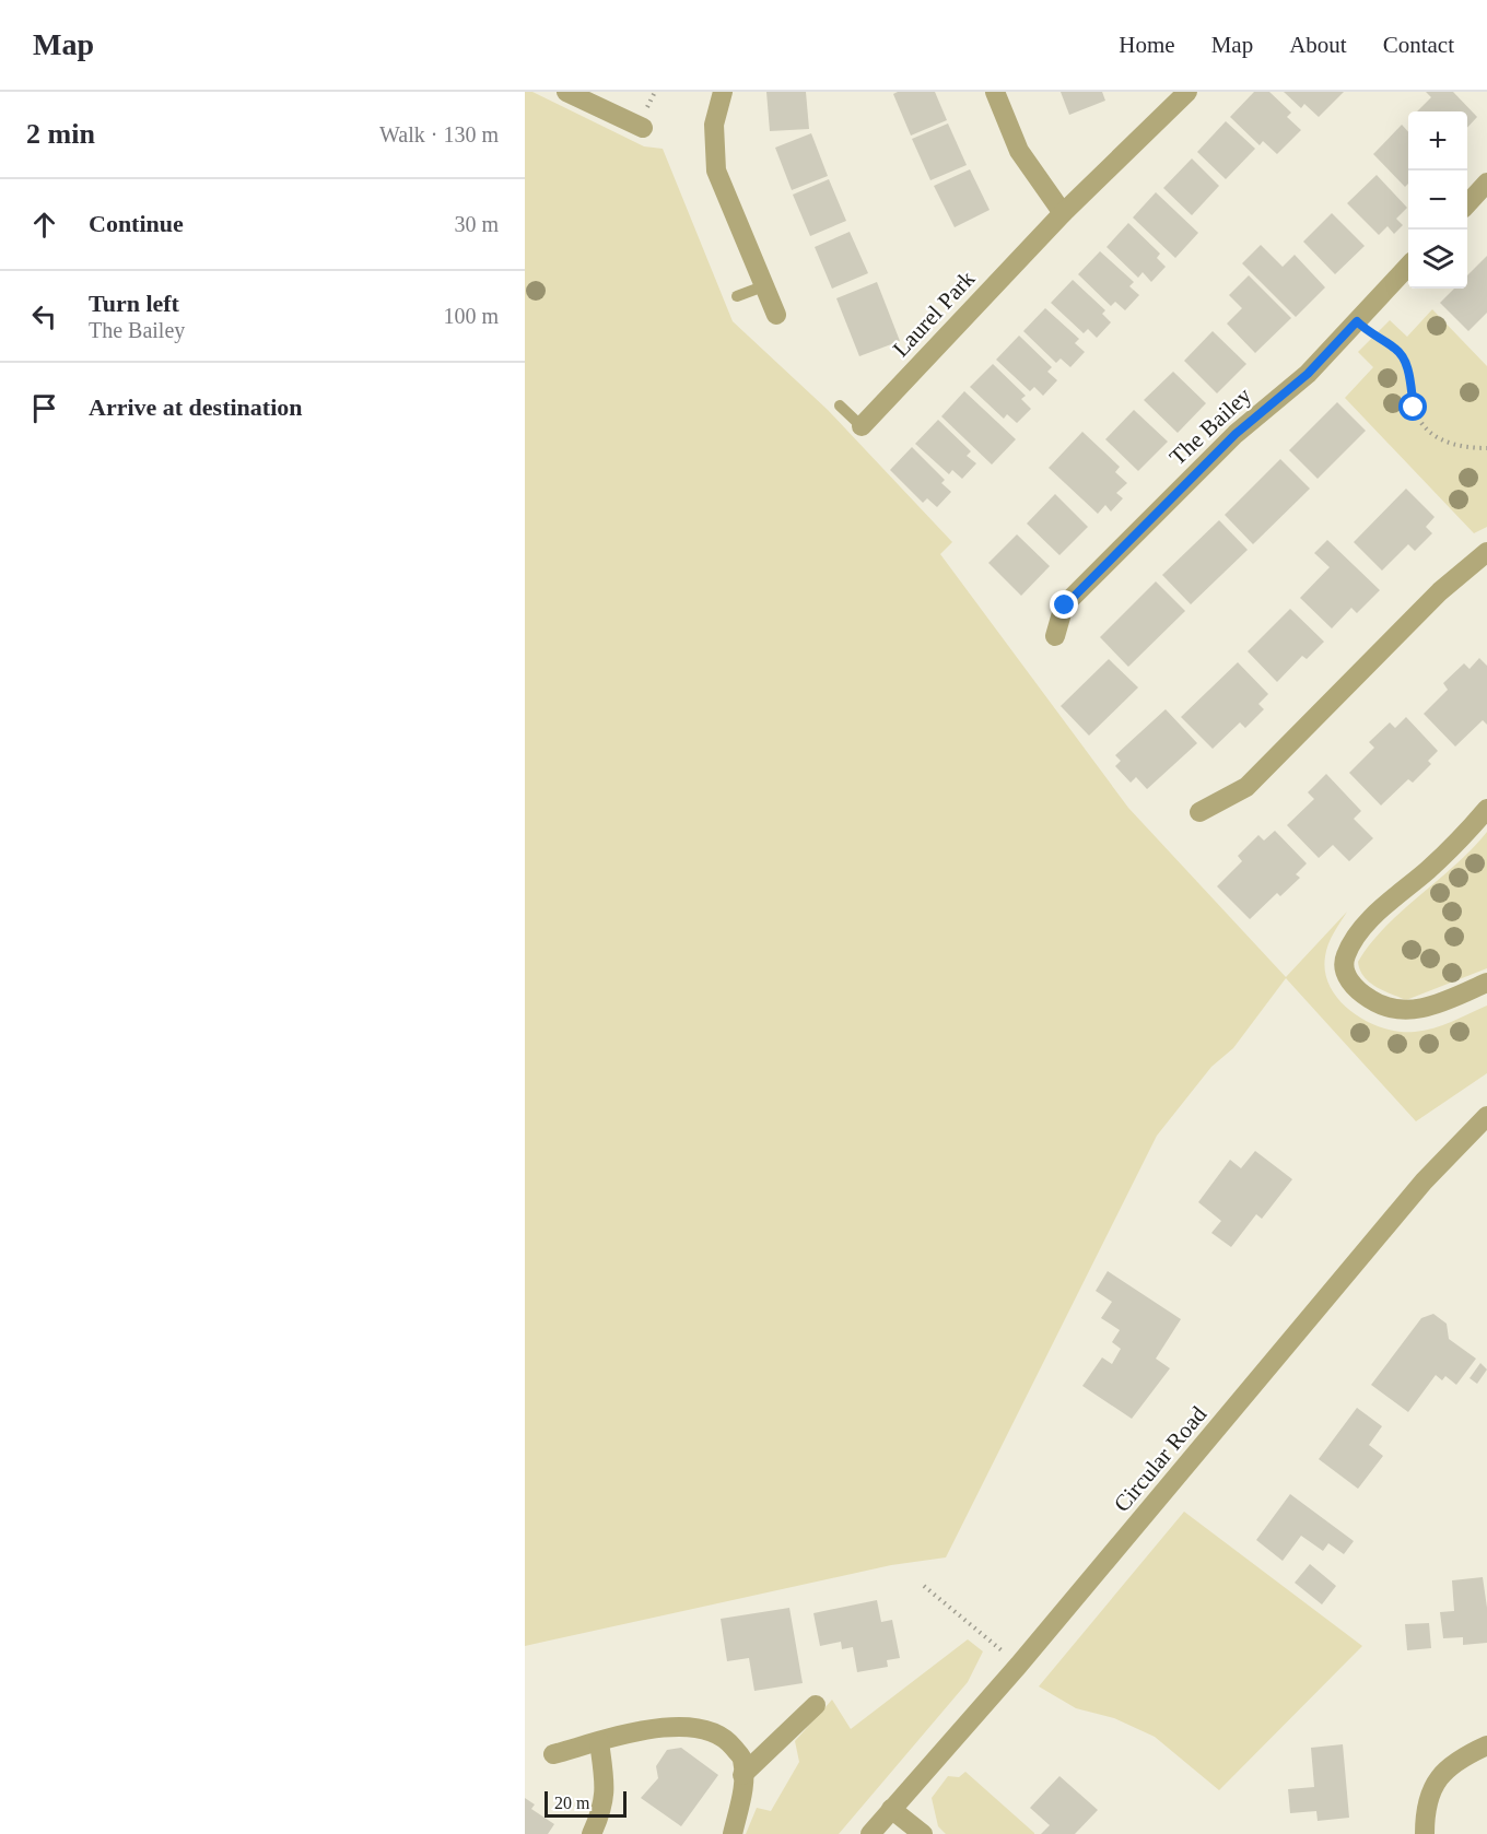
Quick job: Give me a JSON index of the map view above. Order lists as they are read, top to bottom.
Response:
{
  "streets": {
    "street": ["Laurel Park", "The Bailey", "Circular Road"]
  },
  "scale_bar": "20 m",
  "page": {
    "header": "Map",
    "nav": [
      "Home",
      "Map",
      "About",
      "Contact"
    ],
    "heading": ["2 min", "Walk · 130 m"],
    "map_buttons": ["+", "−"],
    "list": [
      ["Continue", "30 m"],
      ["Turn left", "The Bailey", "100 m"],
      "Arrive at destination"
    ],
    "scale": "20 m"
  }
}
